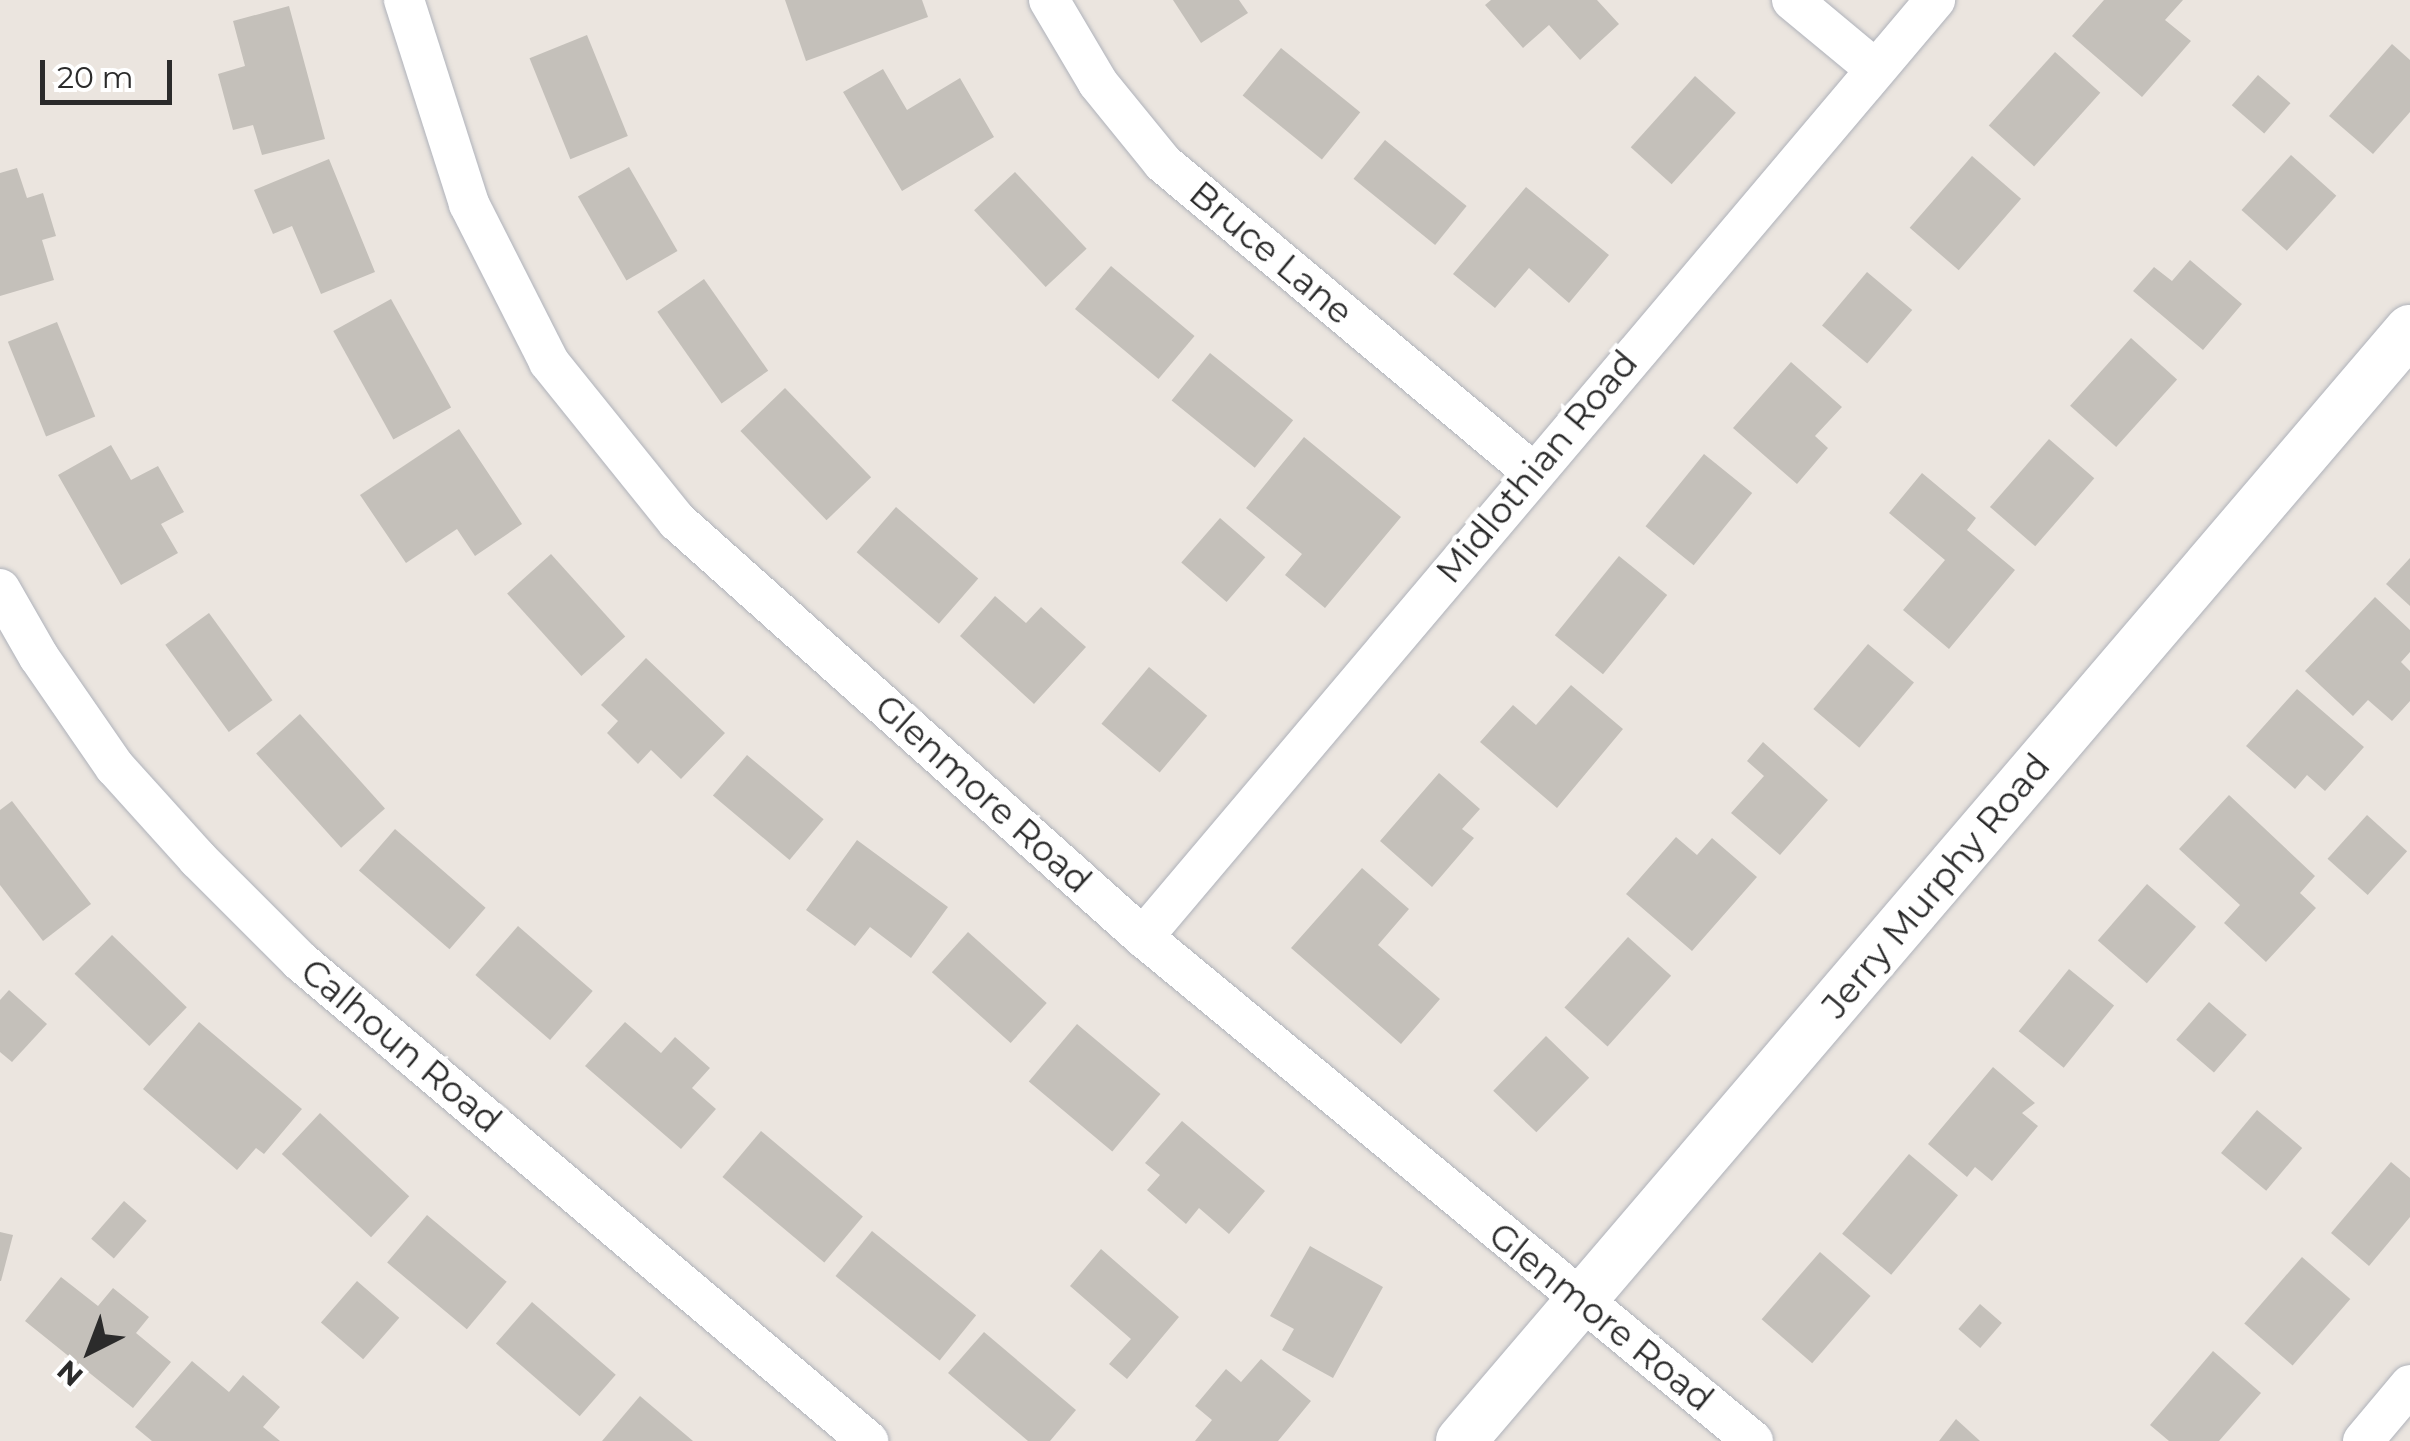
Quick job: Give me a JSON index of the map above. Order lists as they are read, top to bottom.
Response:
{
  "streets": {
    "street": [
      "Bruce Lane",
      "Midlothian Road",
      "Glenmore Road",
      "Jerry Murphy Road",
      "Calhoun Road"
    ]
  },
  "crossings": [
    ["Bruce Lane", "Midlothian Road"],
    ["Midlothian Road", "Glenmore Road"],
    ["Glenmore Road", "Jerry Murphy Road"]
  ],
  "scale_bar": "20 m",
  "north": "bottom left"
}
